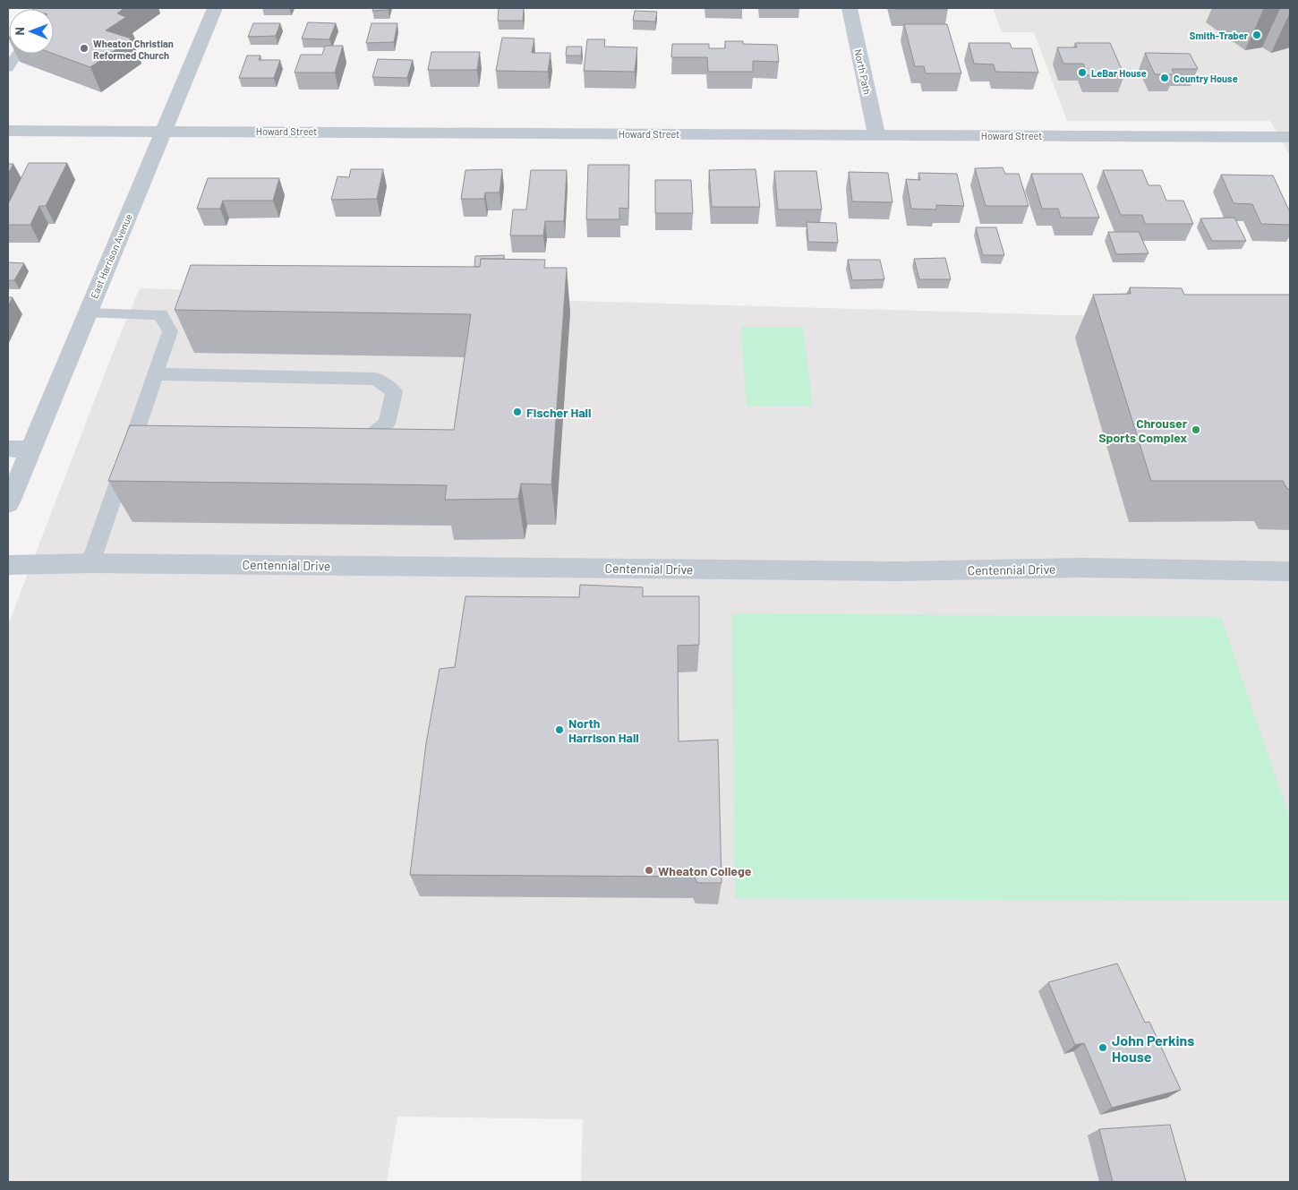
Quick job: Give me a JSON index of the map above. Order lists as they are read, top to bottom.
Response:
{
  "streets": {
    "street": [
      "North Path",
      "Howard Street",
      "East Harrison Avenue",
      "Centennial Drive"
    ]
  },
  "crossings": [
    ["North Path", "Howard Street"],
    ["Howard Street", "East Harrison Avenue"]
  ],
  "places": [
    "Smith-Traber",
    "Wheaton Christian Reformed Church",
    "LeBar House",
    "Country House",
    "Fischer Hall",
    "Chrouser Sports Complex",
    "North Harrison Hall",
    "Wheaton College",
    "John Perkins House"
  ],
  "north": "left"
}
